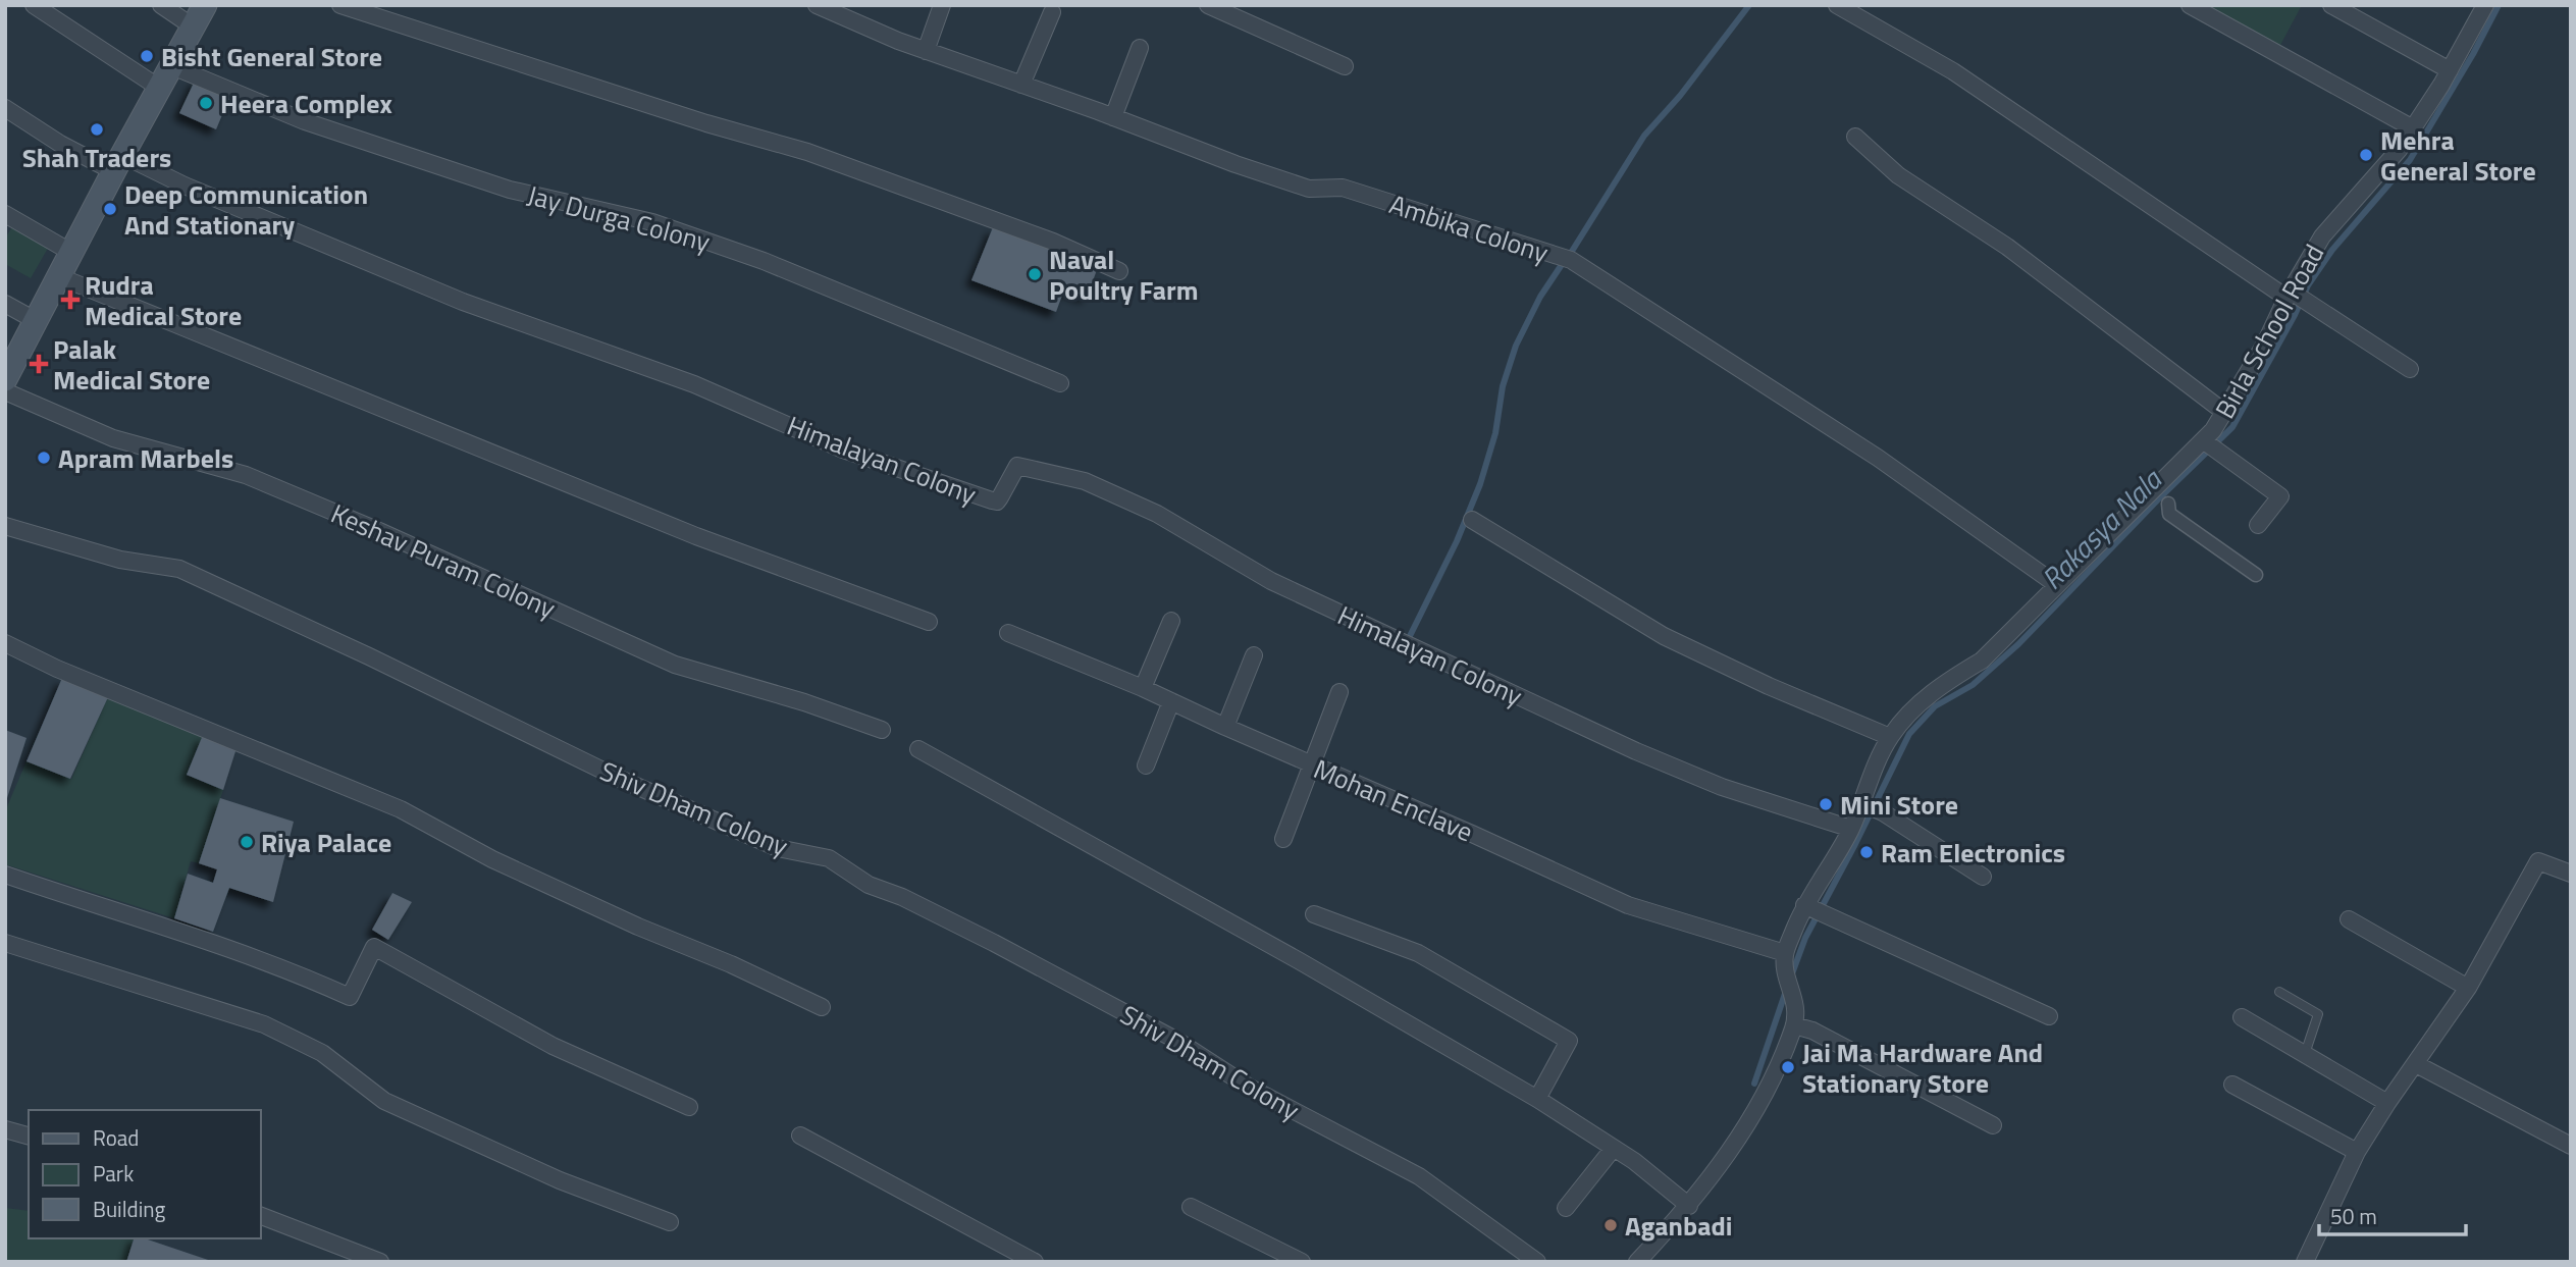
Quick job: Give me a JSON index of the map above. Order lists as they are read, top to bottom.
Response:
{
  "streets": {
    "street": [
      "Jay Durga Colony",
      "Ambika Colony",
      "Birla School Road",
      "Himalayan Colony",
      "Keshav Puram Colony",
      "Mohan Enclave",
      "Shiv Dham Colony"
    ]
  },
  "crossings": [
    ["Ambika Colony", "Birla School Road"],
    ["Birla School Road", "Himalayan Colony"],
    ["Birla School Road", "Mohan Enclave"]
  ],
  "water": ["Rakasya Nala"],
  "places": {
    "other": [
      "Bisht General Store",
      "Heera Complex",
      "Shah Traders",
      "Mehra General Store",
      "Deep Communication And Stationary",
      "Naval Poultry Farm",
      "Apram Marbels",
      "Mini Store",
      "Riya Palace",
      "Ram Electronics",
      "Jai Ma Hardware And Stationary Store",
      "Aganbadi"
    ],
    "health": ["Rudra Medical Store", "Palak Medical Store"]
  },
  "legend": ["Road", "Park", "Building"],
  "scale_bar": "50 m"
}
